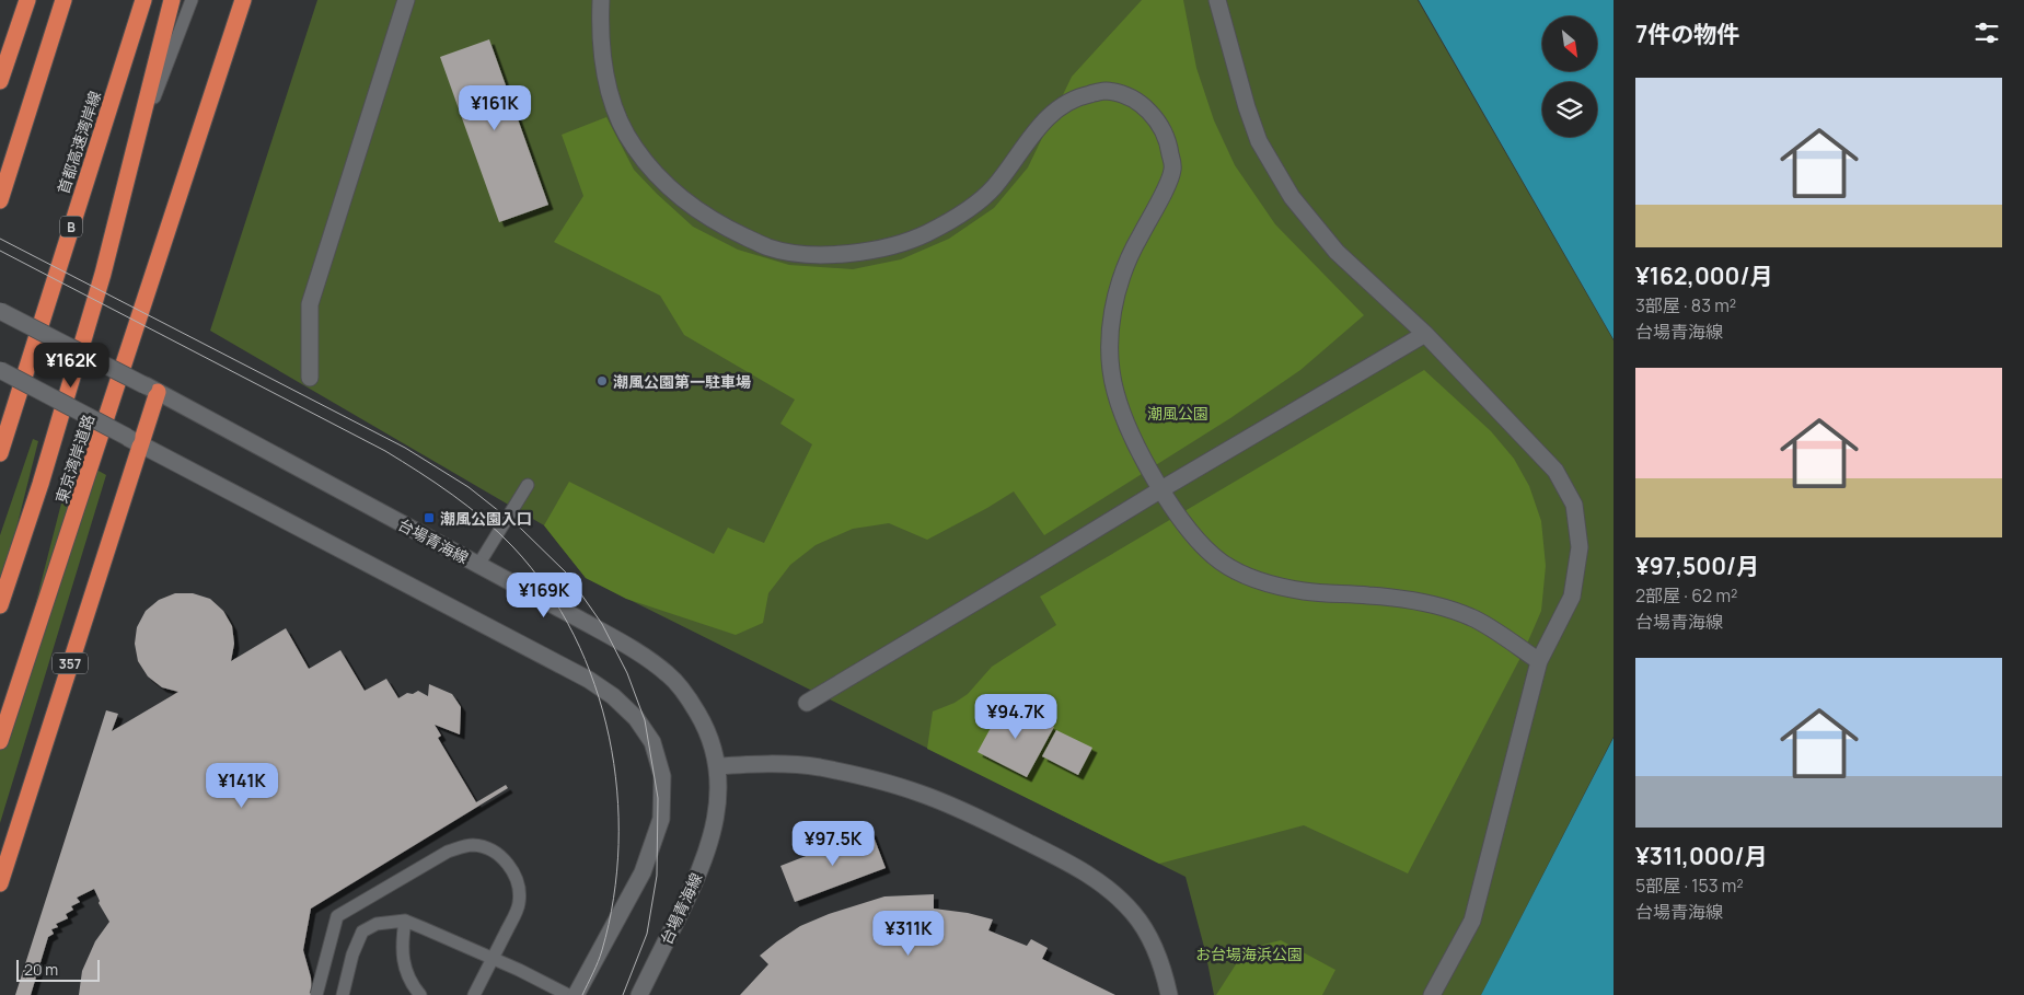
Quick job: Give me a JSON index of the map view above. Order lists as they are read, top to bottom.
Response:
{
  "streets": {
    "highway": [
      "首都高速湾岸線",
      "B",
      "東京湾岸道路",
      "357"
    ],
    "street": ["台場青海線"]
  },
  "crossings": [
    ["台場青海線", "357"]
  ],
  "parks": ["潮風公園", "お台場海浜公園"],
  "places": {
    "other": ["潮風公園第一駐車場"],
    "transit": ["潮風公園入口"]
  },
  "scale_bar": "20 m",
  "north": "bottom right",
  "page": {
    "heading": "7件の物件",
    "list": [
      {
        "name": "¥162,000/月",
        "note": "3部屋 · 83 m² · 台場青海線"
      },
      {
        "name": "¥97,500/月",
        "note": "2部屋 · 62 m² · 台場青海線"
      },
      {
        "name": "¥311,000/月",
        "note": "5部屋 · 153 m² · 台場青海線"
      }
    ],
    "price": [
      "¥161K",
      "¥162K",
      "¥169K",
      "¥94.7K",
      "¥141K",
      "¥97.5K",
      "¥311K"
    ],
    "scale": "20 m"
  }
}
